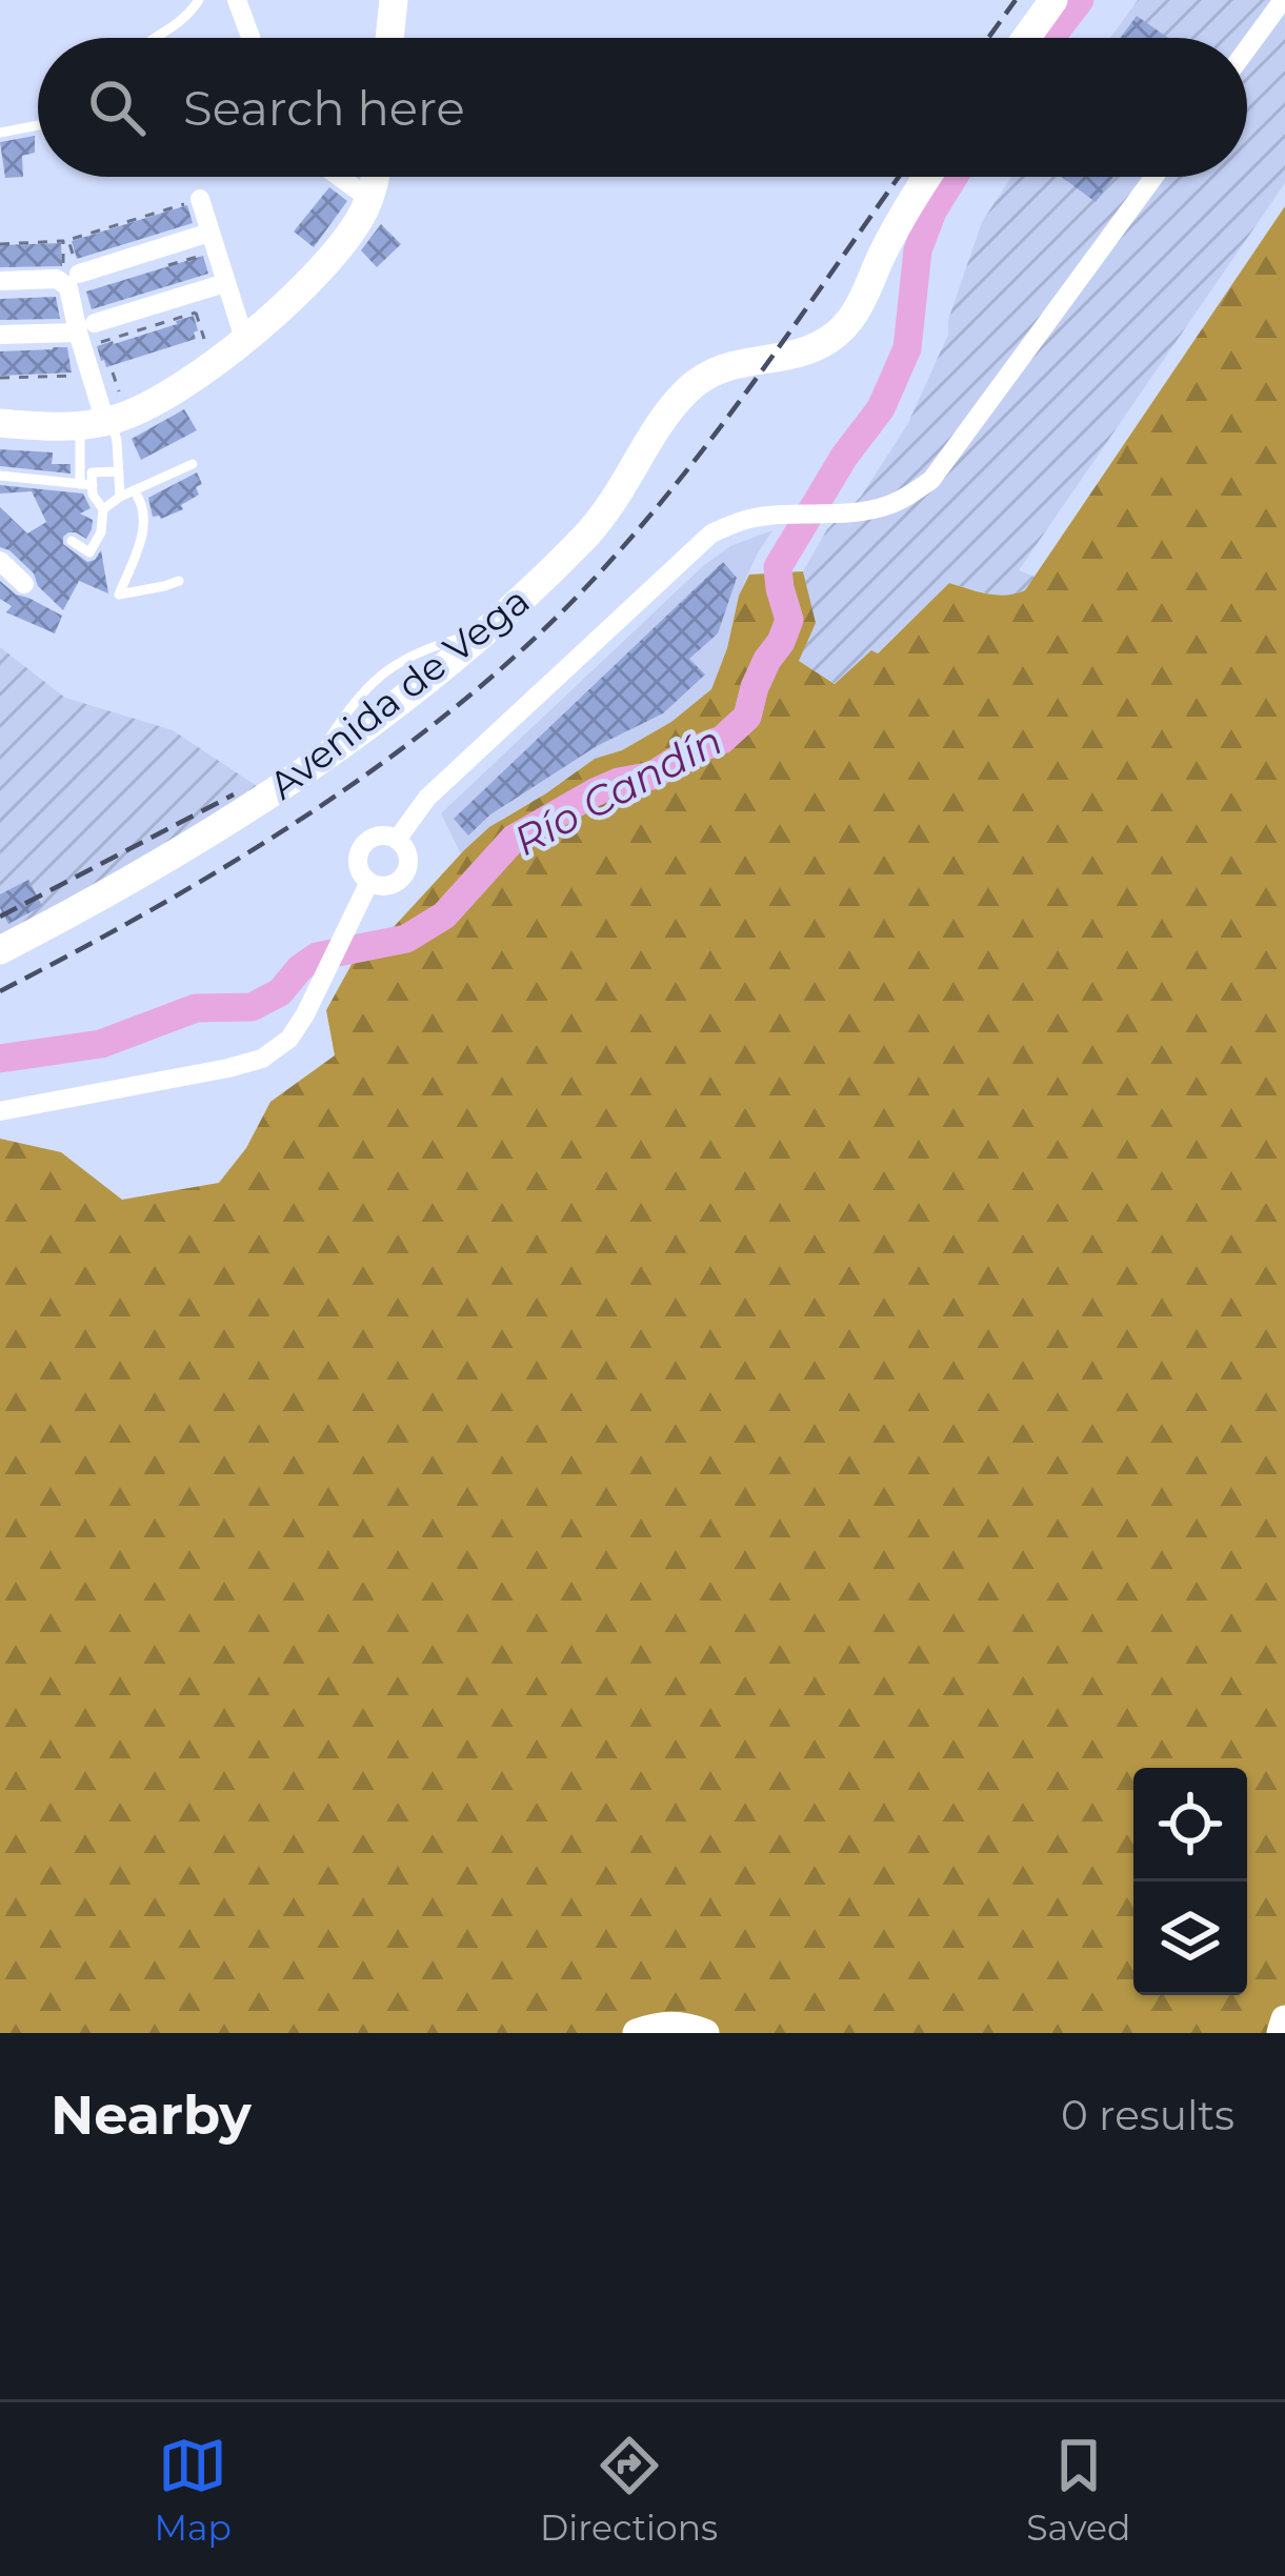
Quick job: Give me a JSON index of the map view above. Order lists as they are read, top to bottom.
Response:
{
  "streets": {
    "street": ["Avenida de Vega"]
  },
  "water": ["Río Candín"],
  "page": {
    "search": "Search here",
    "heading": ["Nearby", "0 results"],
    "nav": ["Map", "Directions", "Saved"]
  }
}
